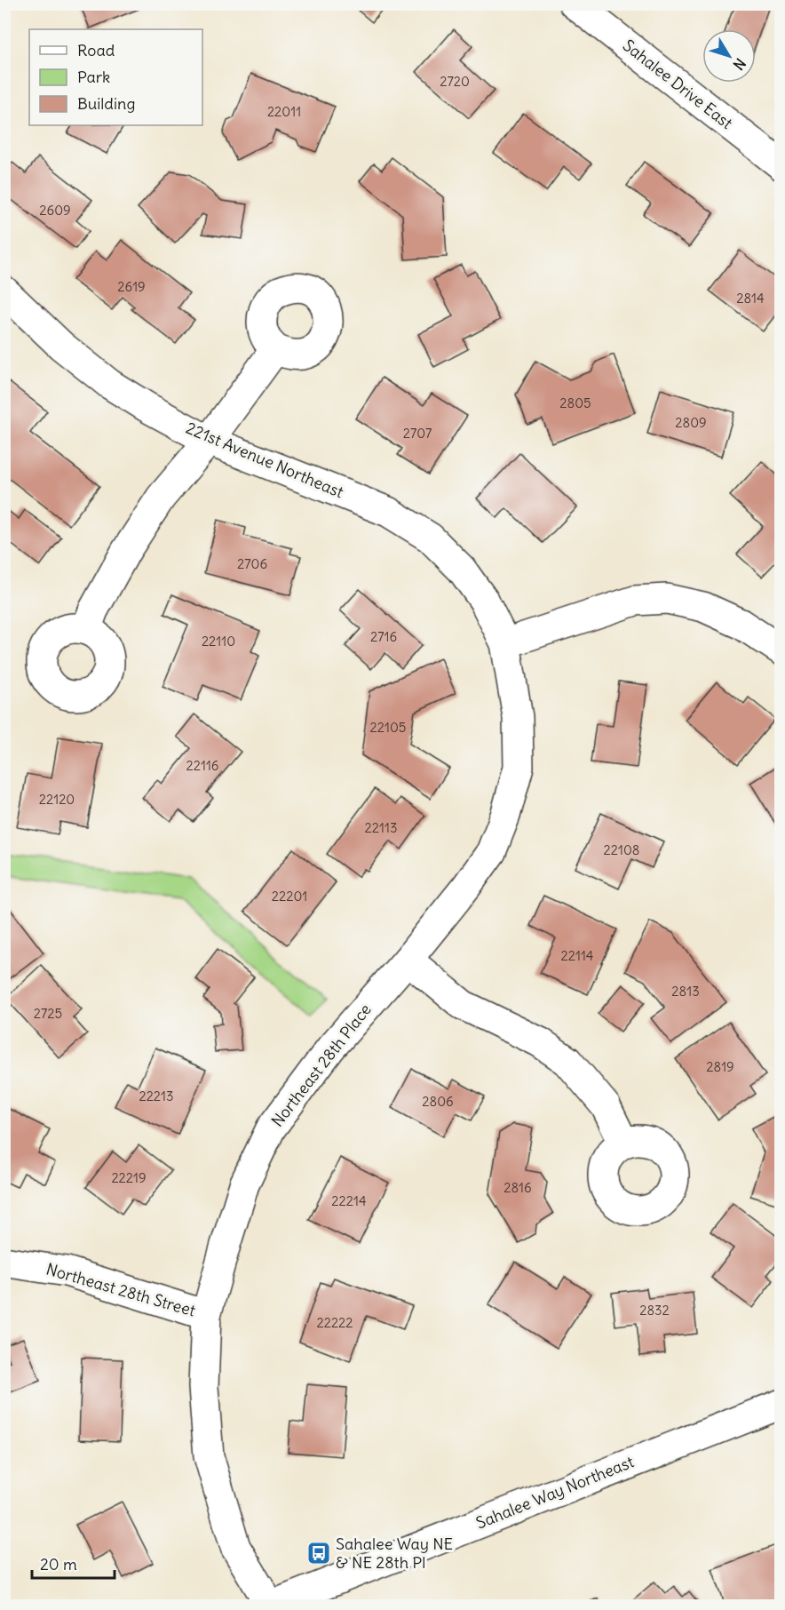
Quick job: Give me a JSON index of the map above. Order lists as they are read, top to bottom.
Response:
{
  "streets": {
    "street": [
      "Sahalee Drive East",
      "221st Avenue Northeast",
      "Northeast 28th Place",
      "Northeast 28th Street",
      "Sahalee Way Northeast"
    ]
  },
  "crossings": [
    ["221st Avenue Northeast", "Northeast 28th Place"],
    ["Northeast 28th Place", "Northeast 28th Street"],
    ["Northeast 28th Place", "Sahalee Way Northeast"]
  ],
  "places": {
    "bus stop": ["Sahalee Way NE & NE 28th Pl"]
  },
  "house_numbers": [
    "2720",
    "22011",
    "2609",
    "2619",
    "2814",
    "2805",
    "2809",
    "2707",
    "2706",
    "2716",
    "22110",
    "22105",
    "22116",
    "22120",
    "22113",
    "22108",
    "22201",
    "22114",
    "2813",
    "2725",
    "2819",
    "22213",
    "2806",
    "22219",
    "2816",
    "22214",
    "2832",
    "22222"
  ],
  "legend": ["Road", "Park", "Building"],
  "scale_bar": "20 m",
  "north": "bottom right"
}
